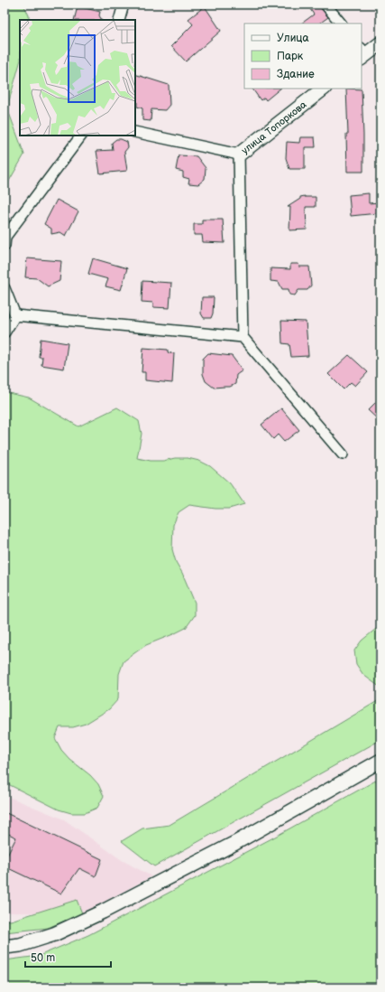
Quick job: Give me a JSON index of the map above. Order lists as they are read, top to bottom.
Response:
{
  "streets": {
    "main road": ["улица Топоркова"]
  },
  "legend": ["Улица", "Парк", "Здание"],
  "scale_bar": "50 m"
}
